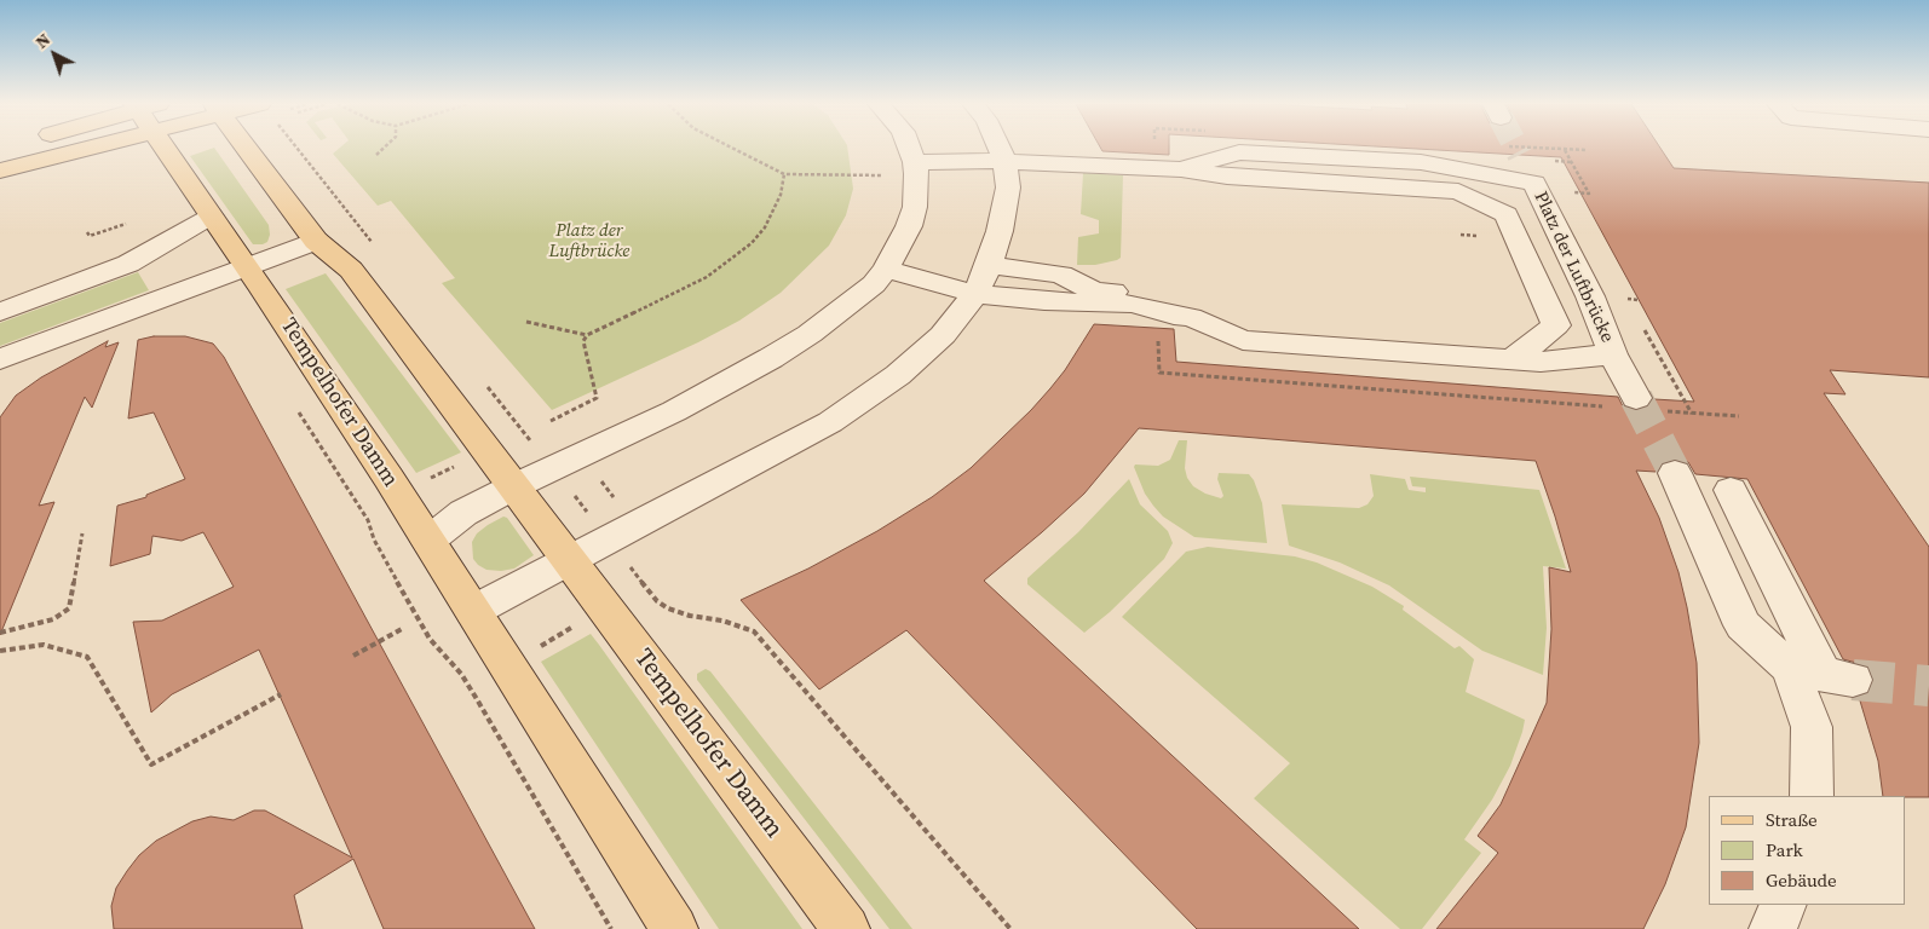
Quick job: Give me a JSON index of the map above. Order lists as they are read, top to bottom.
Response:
{
  "streets": {
    "main road": ["Tempelhofer Damm"],
    "street": ["Platz der Luftbrücke"]
  },
  "parks": ["Platz der Luftbrücke"],
  "legend": ["Straße", "Park", "Gebäude"],
  "north": "top left"
}
